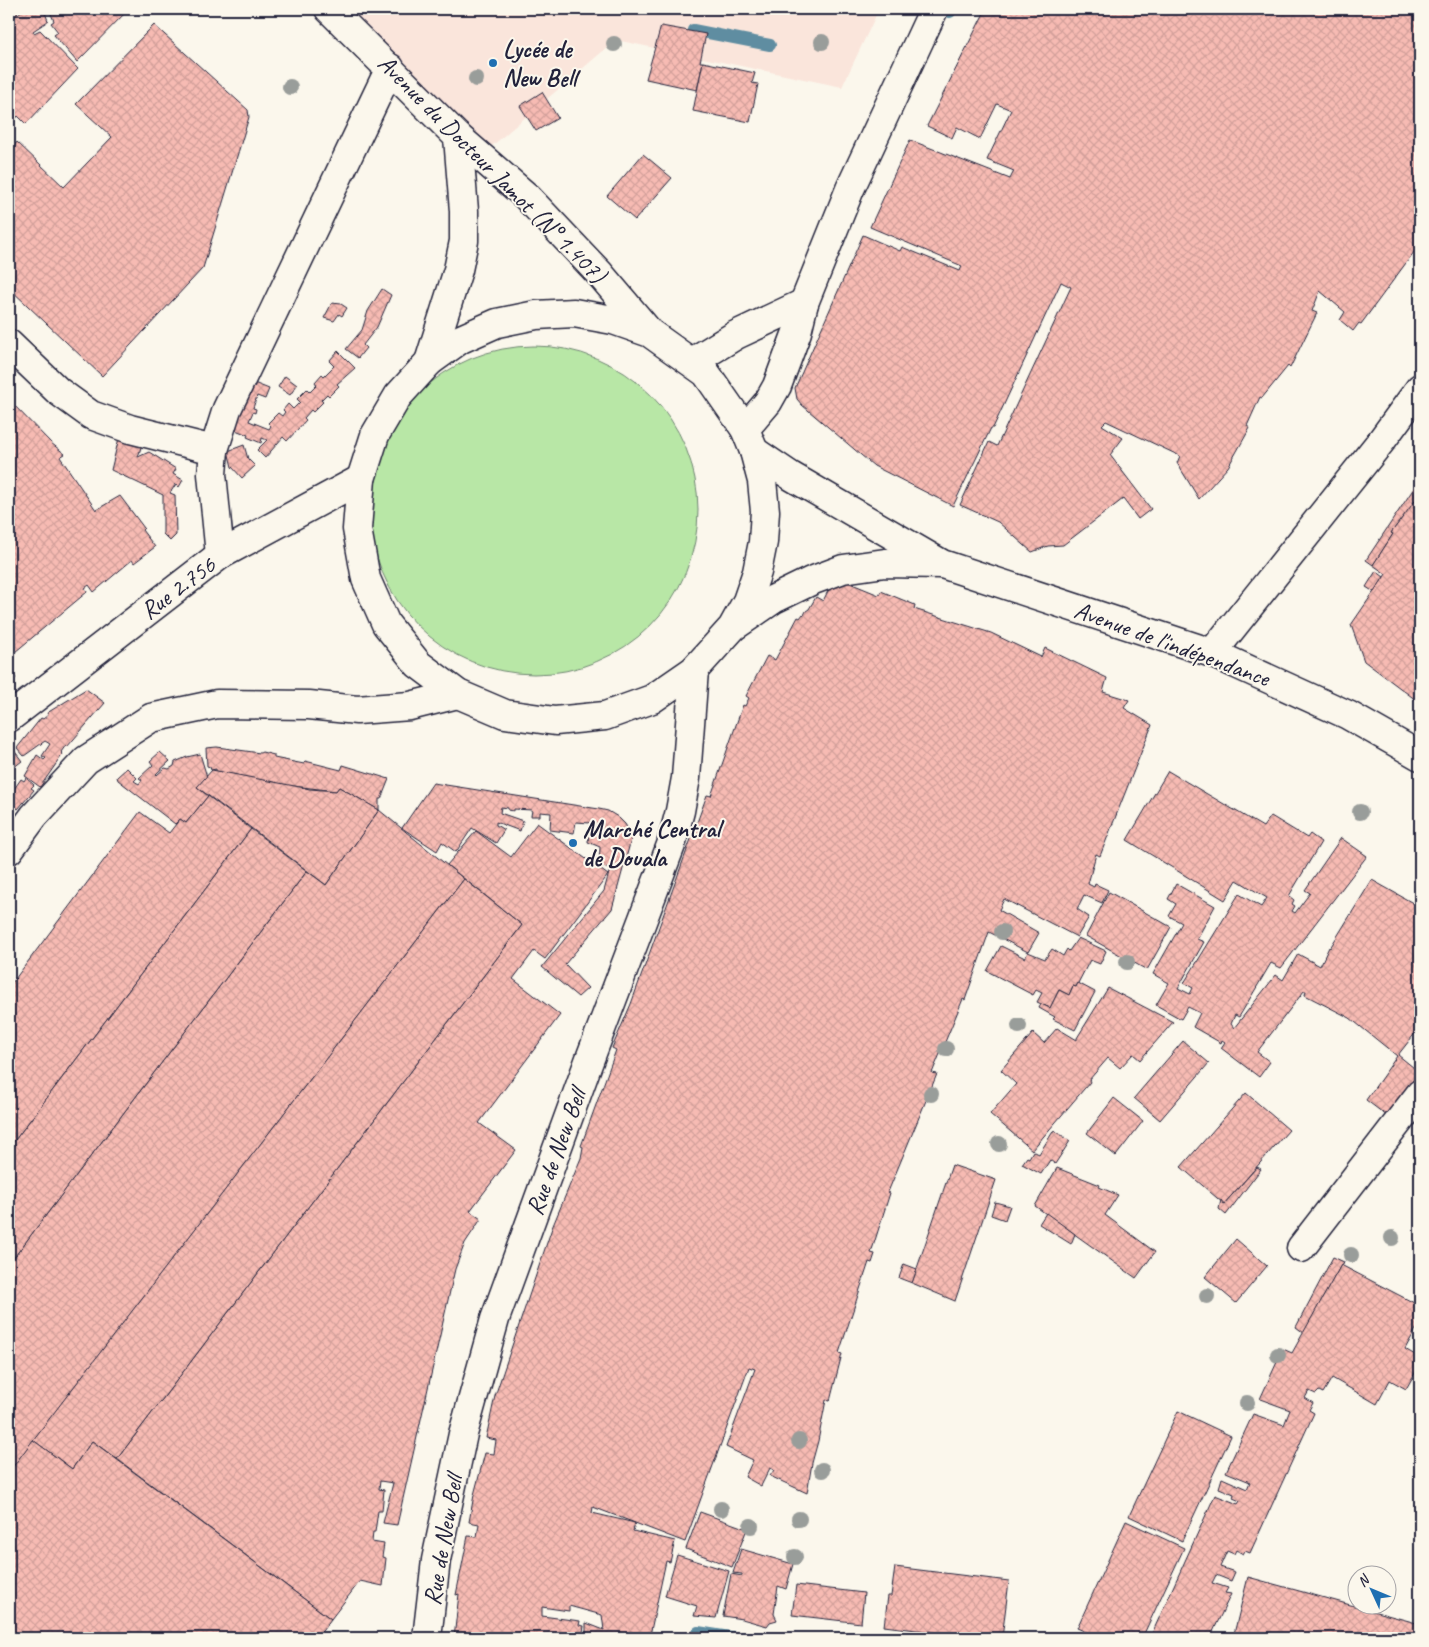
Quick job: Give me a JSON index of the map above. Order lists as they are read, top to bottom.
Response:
{
  "streets": {
    "main road": [
      "Avenue du Docteur Jamot (N° 1.407)",
      "Rue 2.756",
      "Avenue de l'indépendance",
      "Rue de New Bell"
    ]
  },
  "places": ["Lycée de New Bell", "Marché Central de Douala"],
  "north": "top left"
}
